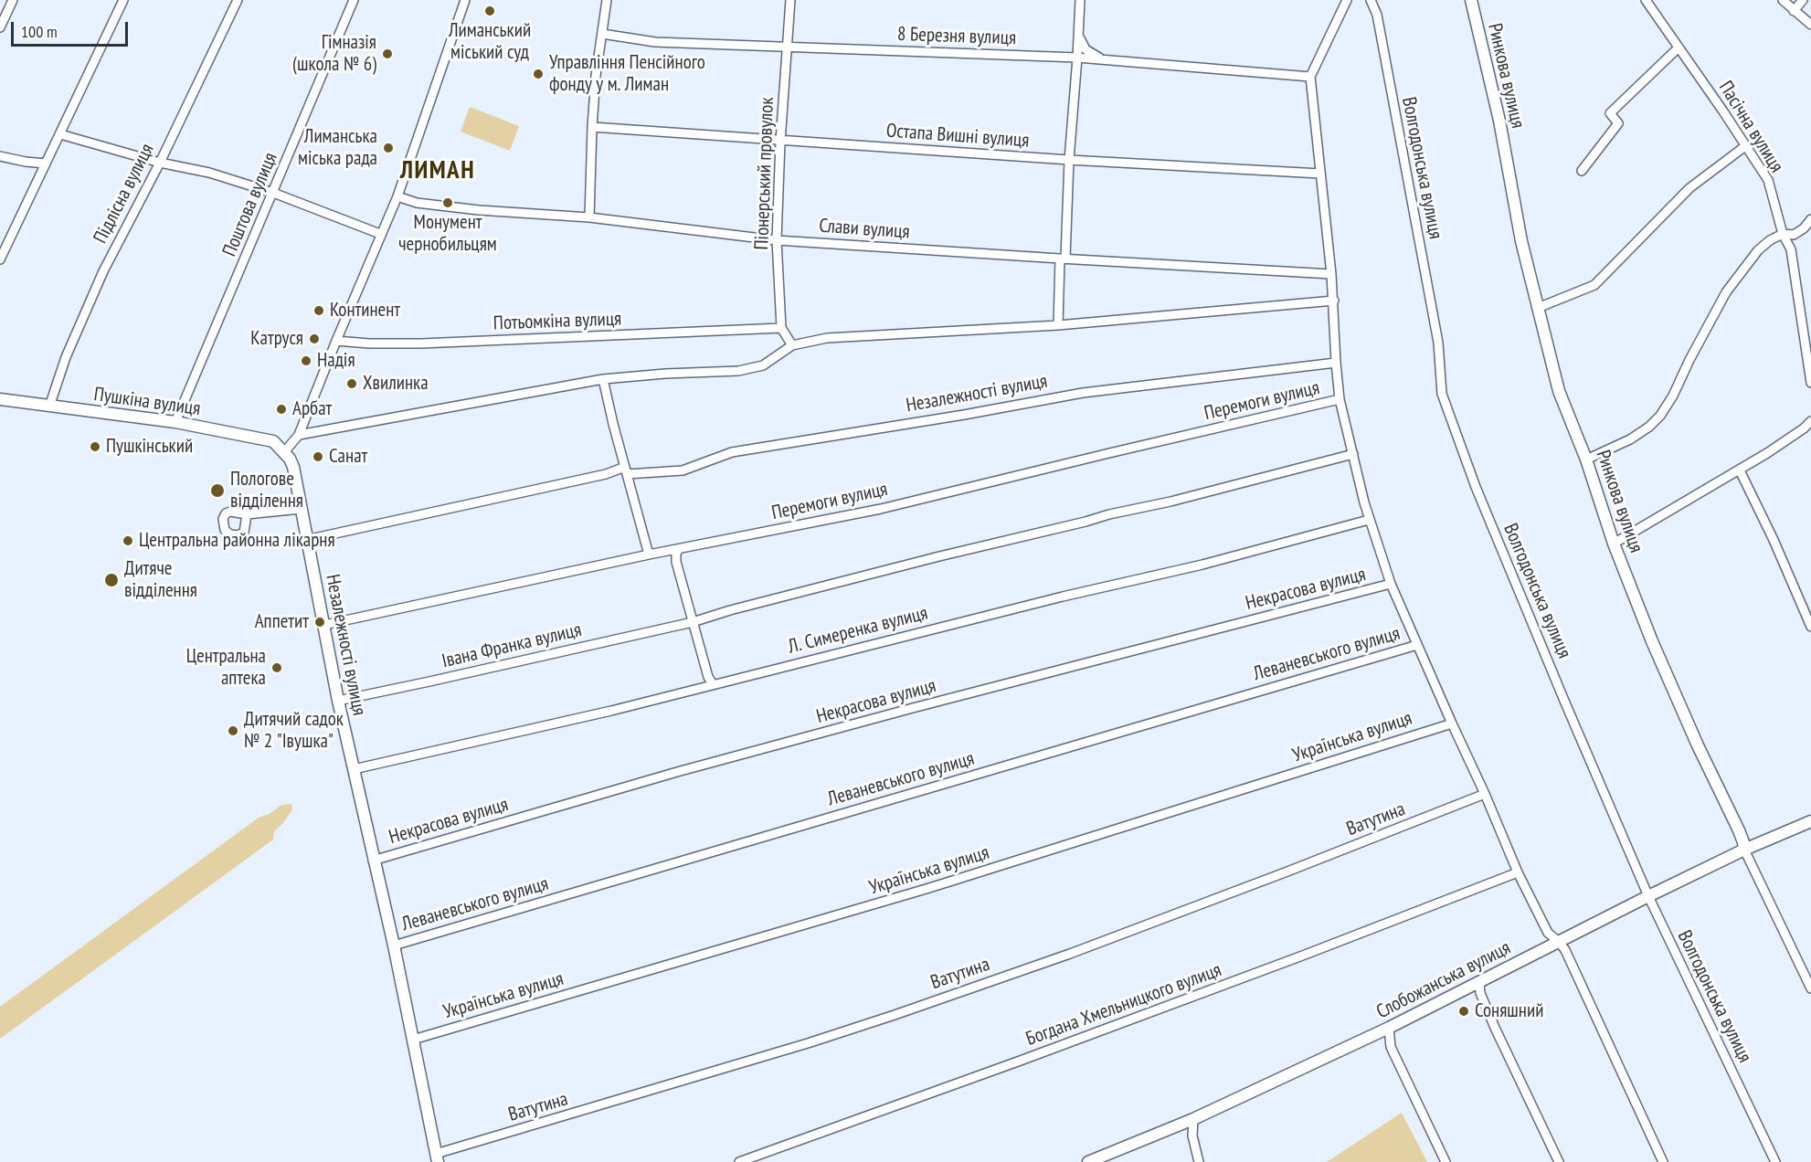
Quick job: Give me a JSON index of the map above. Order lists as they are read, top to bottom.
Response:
{
  "streets": {
    "main road": [
      "Ринкова вулиця",
      "Незалежності вулиця",
      "Пушкіна вулиця",
      "Слобожанська вулиця"
    ],
    "street": [
      "8 Березня вулиця",
      "Пасічна вулиця",
      "Остапа Вишні вулиця",
      "Волгодонська вулиця",
      "Піонерський провулок",
      "Підлісна вулиця",
      "Поштова вулиця",
      "Слави вулиця",
      "Потьомкіна вулиця",
      "Перемоги вулиця",
      "Некрасова вулиця",
      "Л. Симеренка вулиця",
      "Івана Франка вулиця",
      "Леваневського вулиця",
      "Українська вулиця",
      "Ватутина",
      "Богдана Хмельницкого вулиця"
    ]
  },
  "crossings": [
    ["8 Березня вулиця", "Піонерський провулок"],
    ["Ринкова вулиця", "Слобожанська вулиця"],
    ["Остапа Вишні вулиця", "Піонерський провулок"],
    ["Волгодонська вулиця", "Слобожанська вулиця"],
    ["Піонерський провулок", "Слави вулиця"],
    ["Піонерський провулок", "Потьомкіна вулиця"],
    ["Підлісна вулиця", "Пушкіна вулиця"],
    ["Поштова вулиця", "Пушкіна вулиця"],
    ["Незалежності вулиця", "Перемоги вулиця"],
    ["Незалежності вулиця", "Пушкіна вулиця"],
    ["Незалежності вулиця", "Некрасова вулиця"],
    ["Незалежності вулиця", "Л. Симеренка вулиця"],
    ["Незалежності вулиця", "Івана Франка вулиця"],
    ["Незалежності вулиця", "Леваневського вулиця"],
    ["Незалежності вулиця", "Українська вулиця"],
    ["Незалежності вулиця", "Ватутина"]
  ],
  "districts": ["ЛИМАН"],
  "places": [
    "Лиманський міський суд",
    "Гімназія (школа № 6)",
    "Управління Пенсійного фонду у м. Лиман",
    "Лиманська міська рада",
    "Монумент чернобильцям",
    "Континент",
    "Катруся",
    "Надiя",
    "Хвилинка",
    "Арбат",
    "Пушкінський",
    "Санат",
    "Пологове відділення",
    "Центральна районна лікарня",
    "Дитяче відділення",
    "Аппетит",
    "Центральна аптека",
    "Дитячий садок № 2 \"Івушка\"",
    "Соняшний"
  ],
  "scale_bar": "100 m"
}
